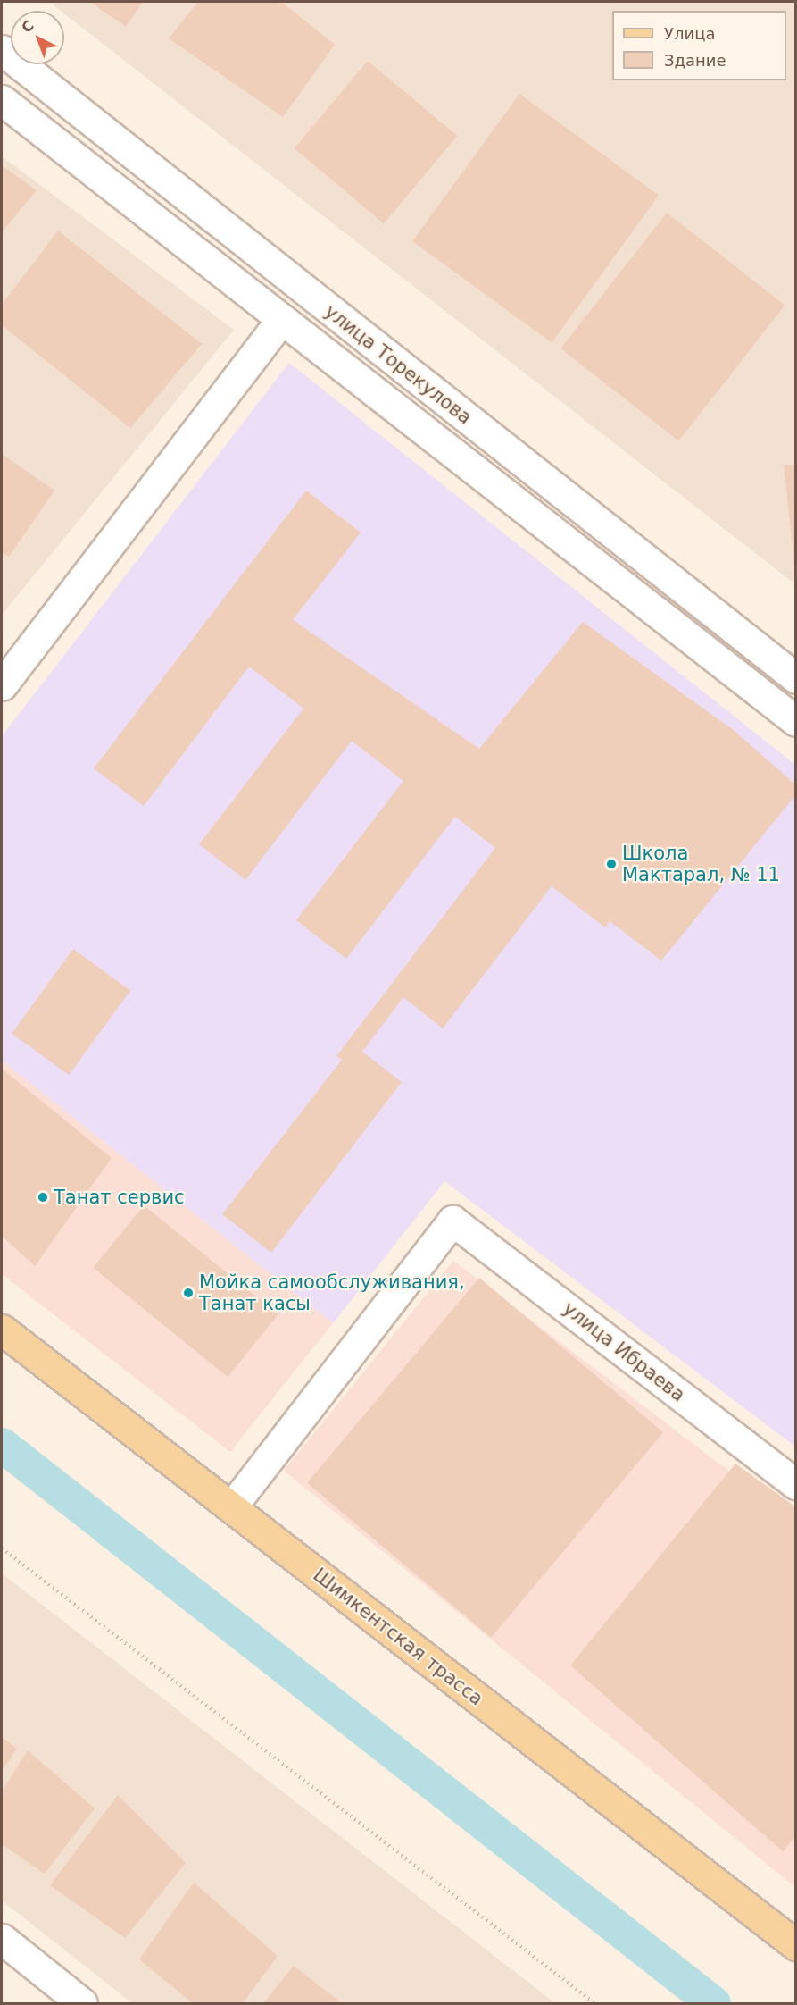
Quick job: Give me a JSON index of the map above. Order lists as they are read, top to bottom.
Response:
{
  "streets": {
    "main road": ["Шимкентская трасса"],
    "street": ["улица Торекулова", "улица Ибраева"]
  },
  "crossings": [
    ["улица Ибраева", "Шимкентская трасса"]
  ],
  "places": ["Школа Мактарал, № 11", "Танат сервис", "Мойка самообслуживания, Танат касы"],
  "legend": ["Улица", "Здание"],
  "north": "top left"
}
